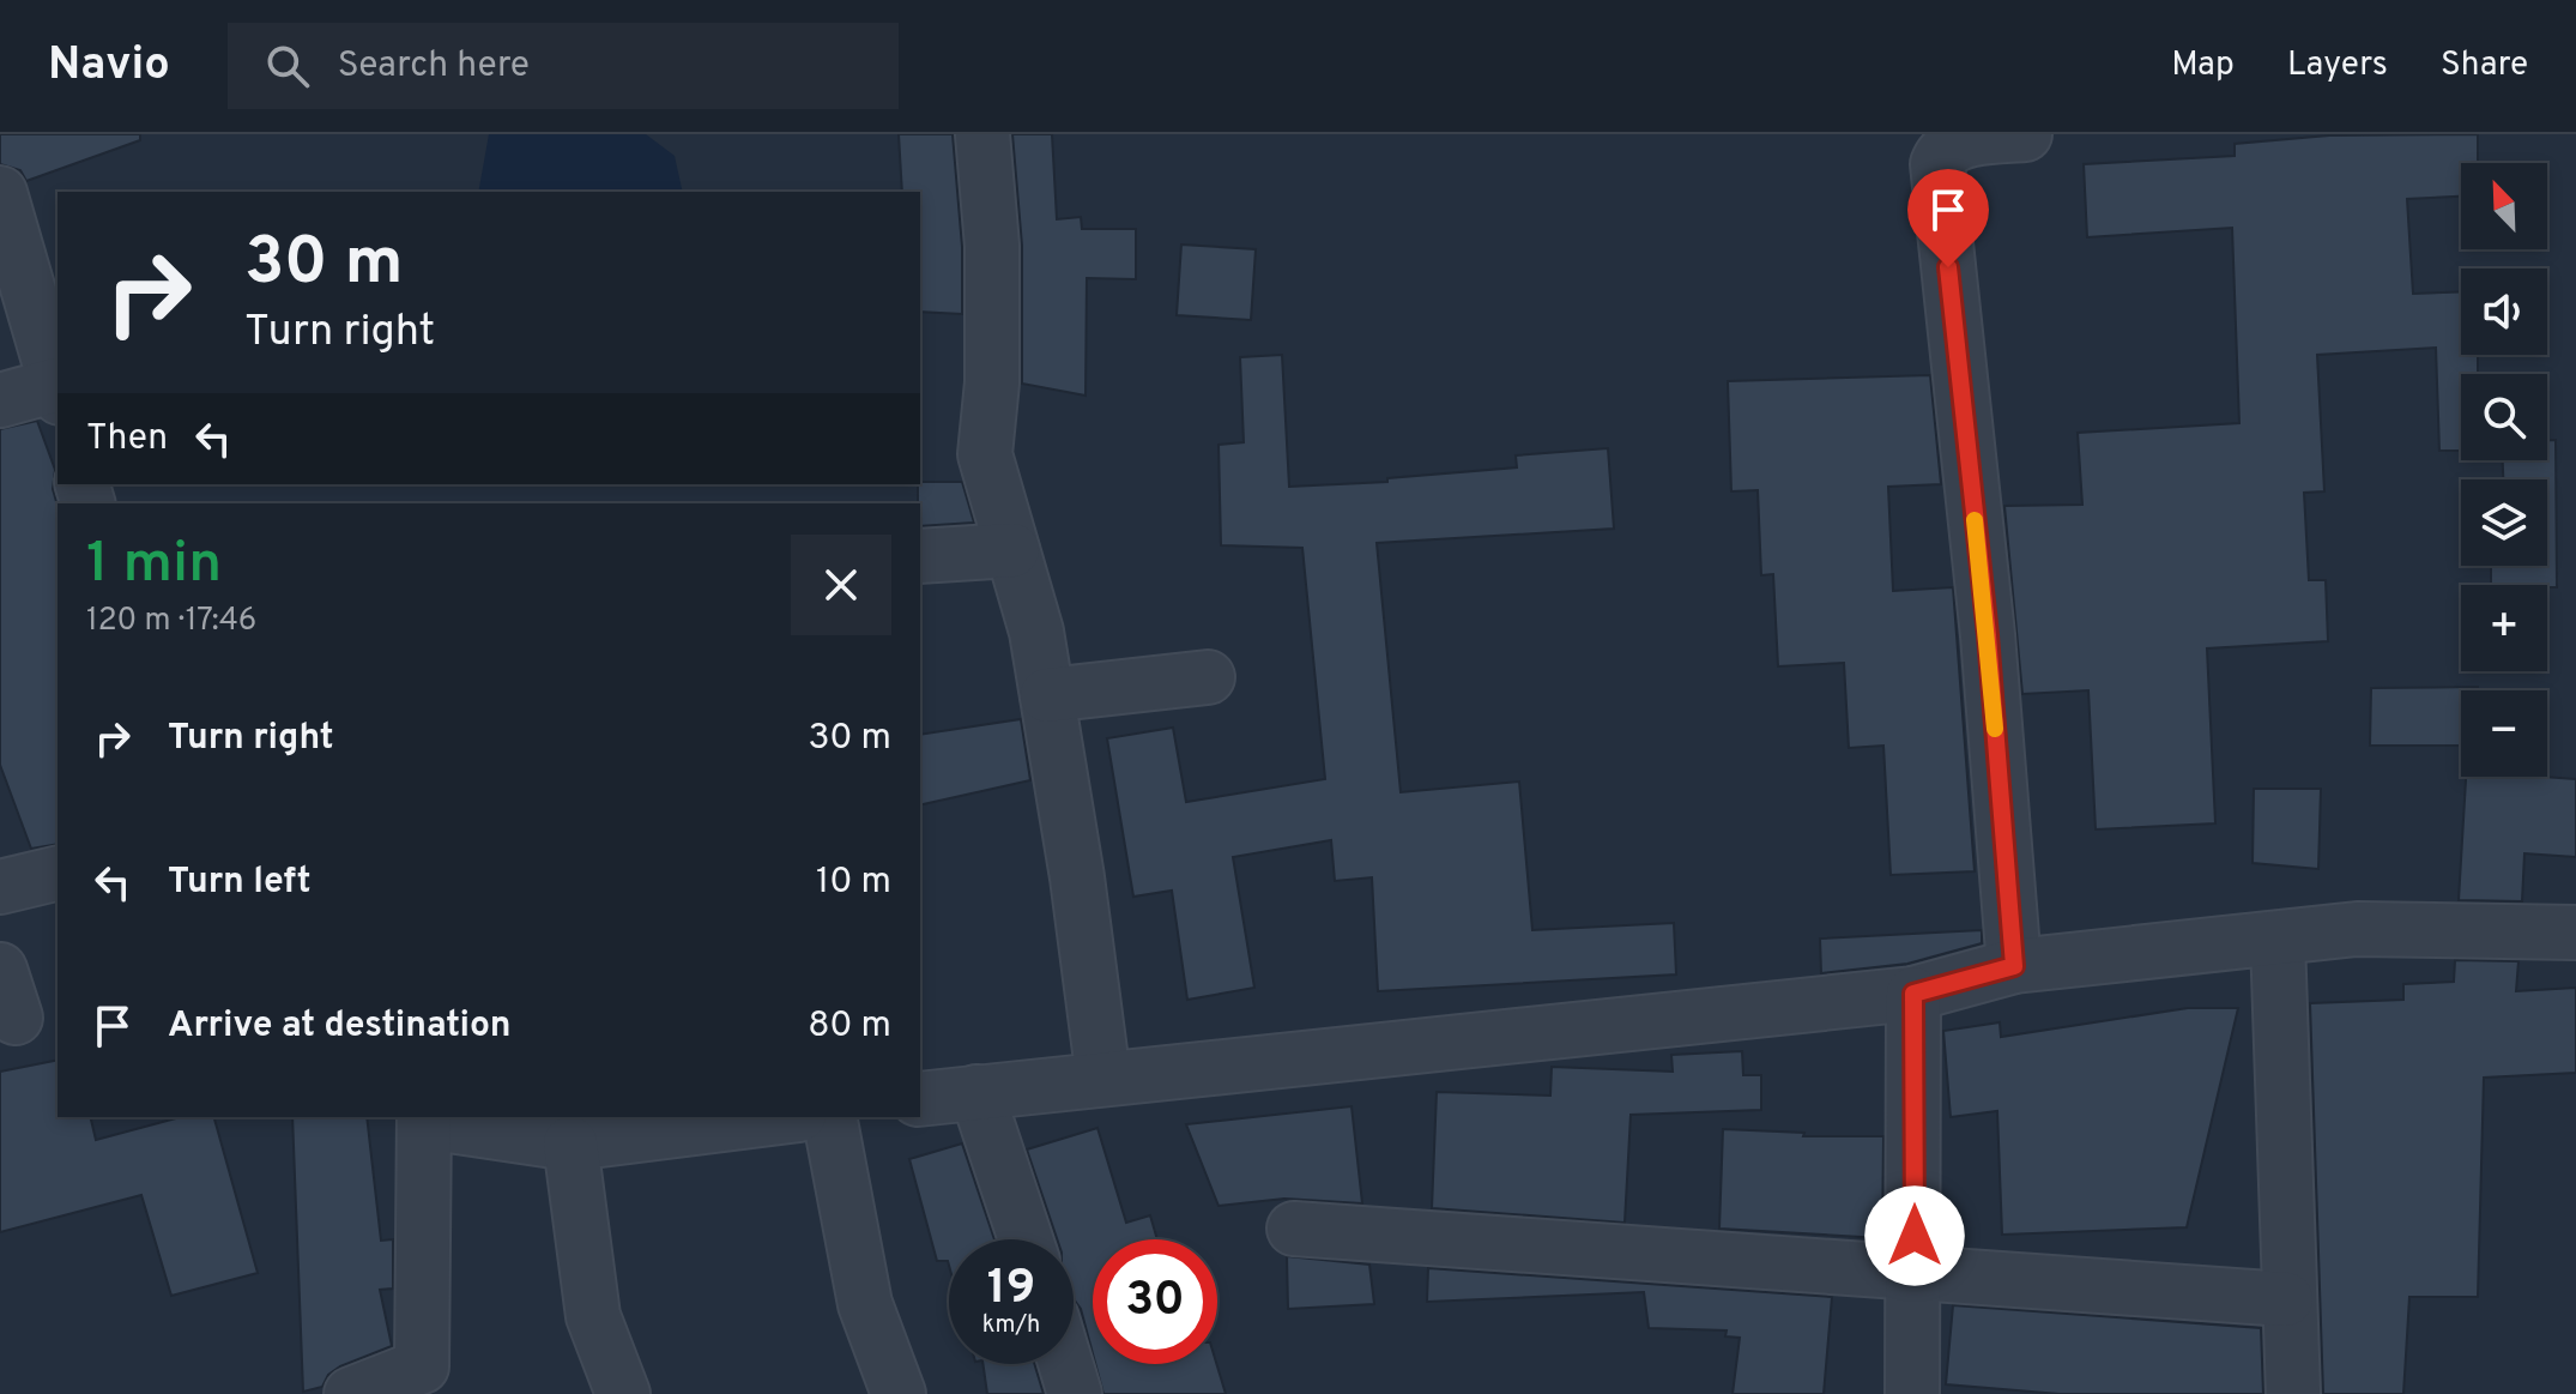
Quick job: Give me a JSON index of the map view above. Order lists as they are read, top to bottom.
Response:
{
  "north": "top left",
  "page": {
    "header": "Navio",
    "search": "Search here",
    "nav": ["Map", "Layers", "Share"],
    "map_buttons": ["+", "−"],
    "turn": ["30 m", "Turn right"],
    "then": "Then",
    "heading": ["1 min", "120 m · 17:46"],
    "list": [
      {
        "name": "Turn right",
        "value": "30 m"
      },
      {
        "name": "Turn left",
        "value": "10 m"
      },
      {
        "name": "Arrive at destination",
        "value": "80 m"
      }
    ],
    "speed": "19 km/h",
    "limit": "30"
  }
}
